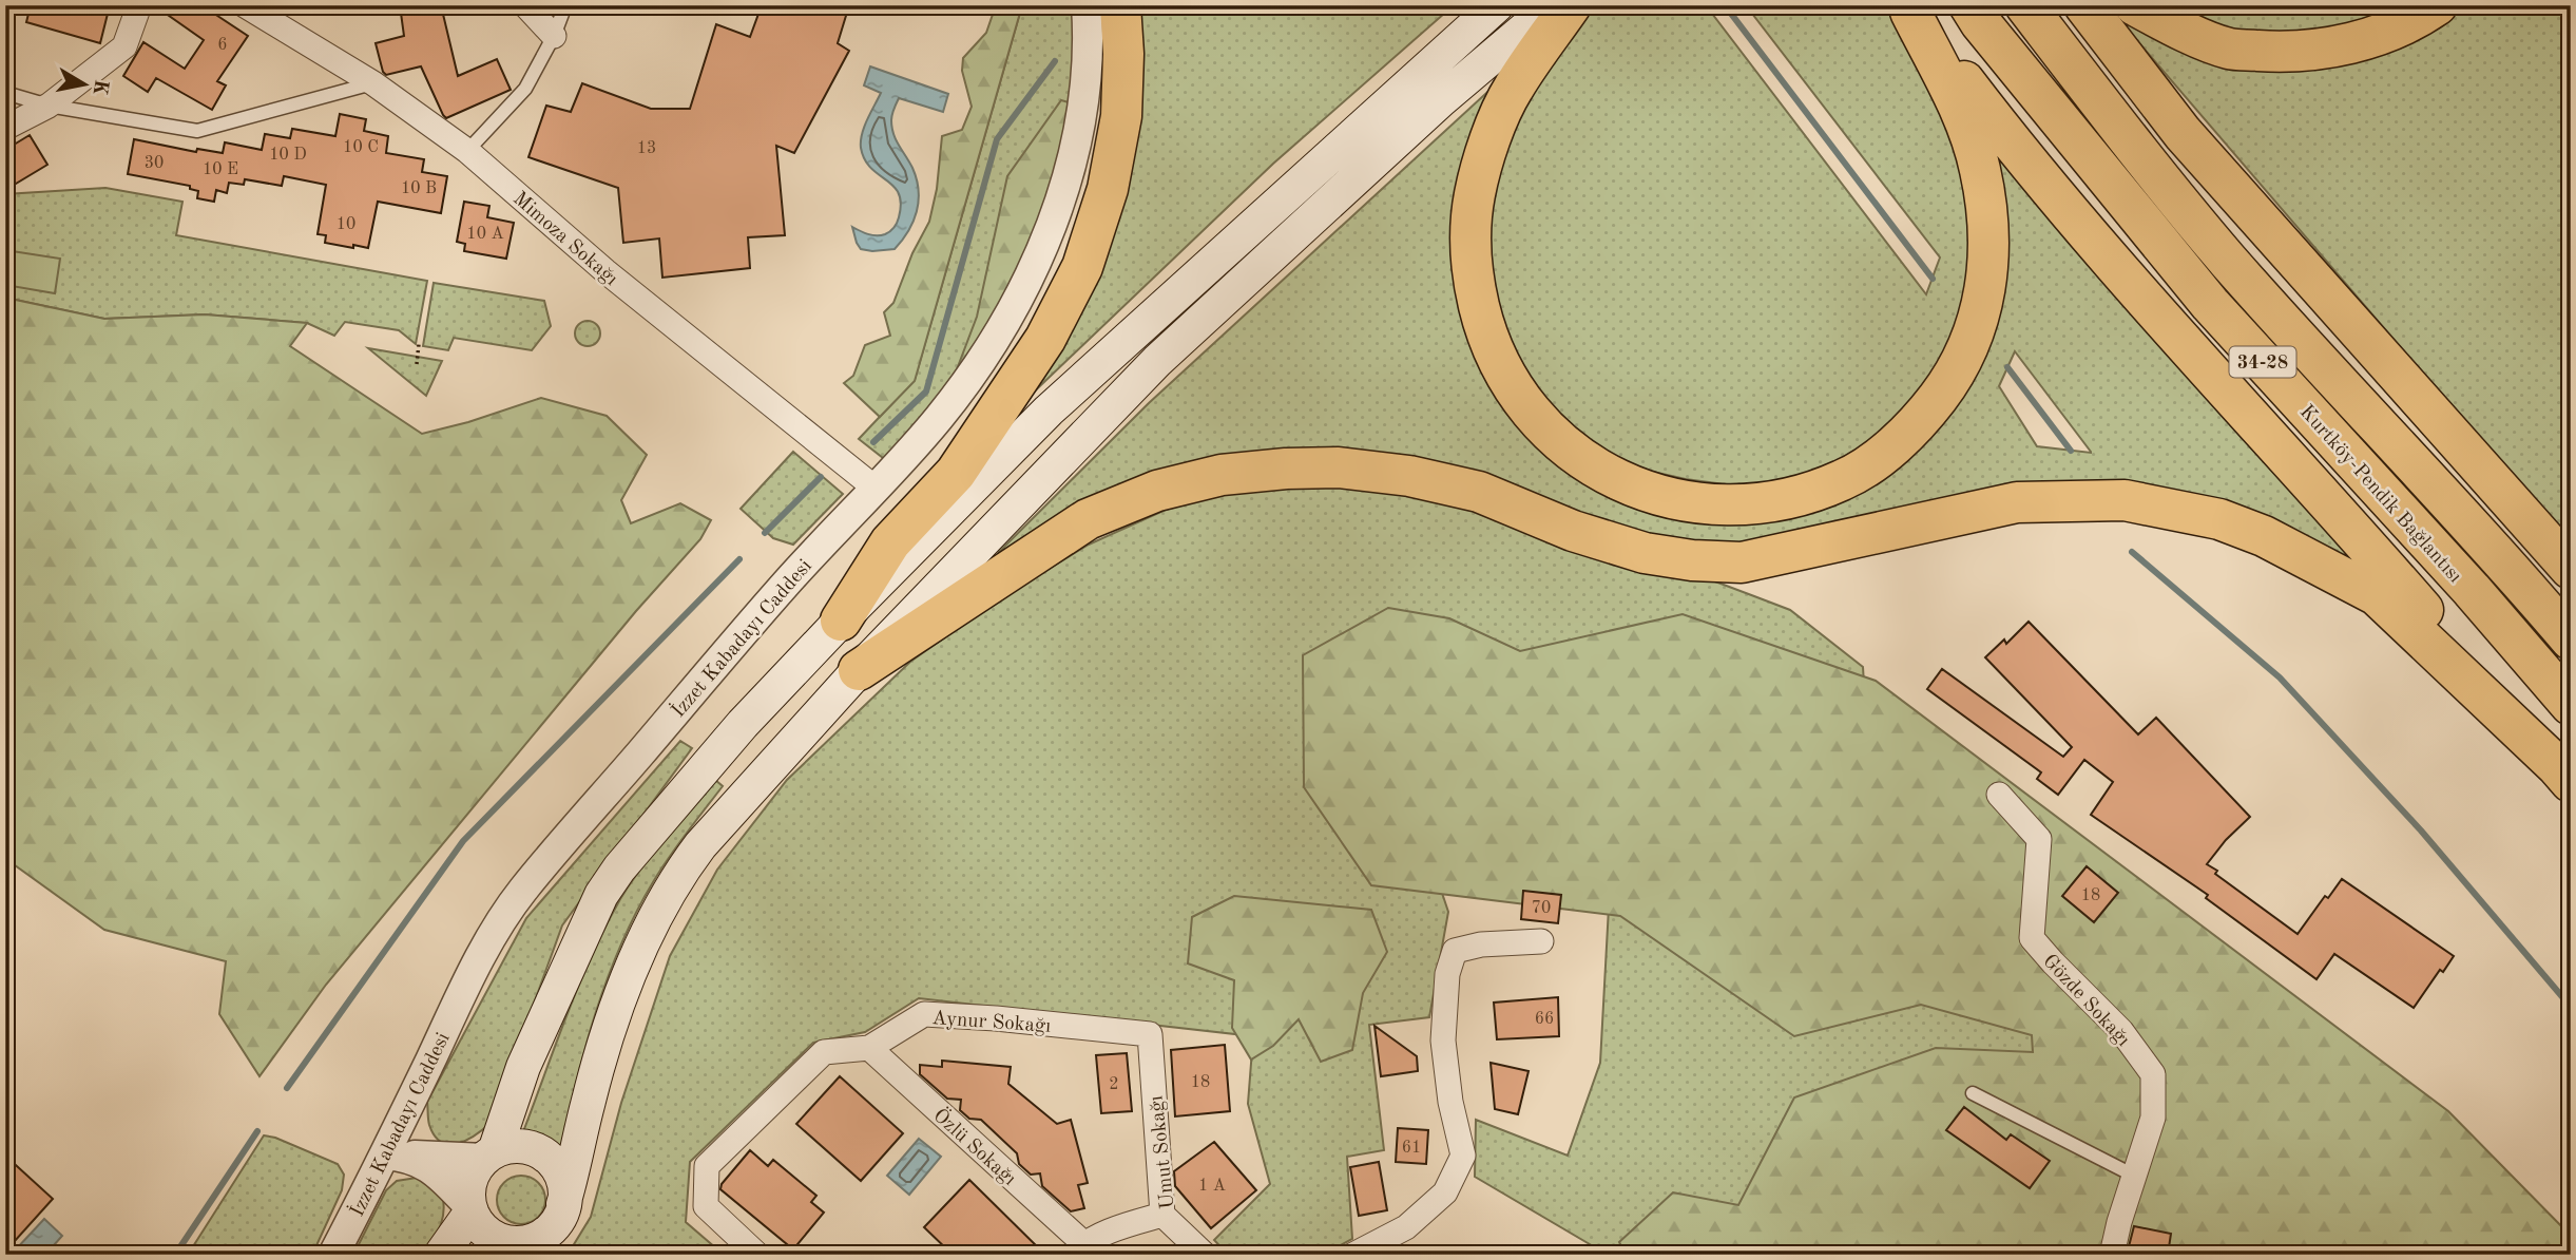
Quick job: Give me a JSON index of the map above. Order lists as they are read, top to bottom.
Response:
{
  "streets": {
    "highway": ["34-28", "Kurtköy-Pendik Bağlantısı"],
    "street": [
      "Mimoza Sokağı",
      "İzzet Kabadayı Caddesi",
      "Gözde Sokağı",
      "Aynur Sokağı",
      "Özlü Sokağı",
      "Umut Sokağı"
    ]
  },
  "crossings": [
    ["Mimoza Sokağı", "İzzet Kabadayı Caddesi"],
    ["Aynur Sokağı", "Özlü Sokağı"],
    ["Aynur Sokağı", "Umut Sokağı"]
  ],
  "house_numbers": [
    "6",
    "10 C",
    "13",
    "10 D",
    "30",
    "10 E",
    "10 B",
    "10",
    "10 A",
    "18",
    "70",
    "66",
    "18",
    "2",
    "61",
    "1 A"
  ],
  "north": "right"
}
